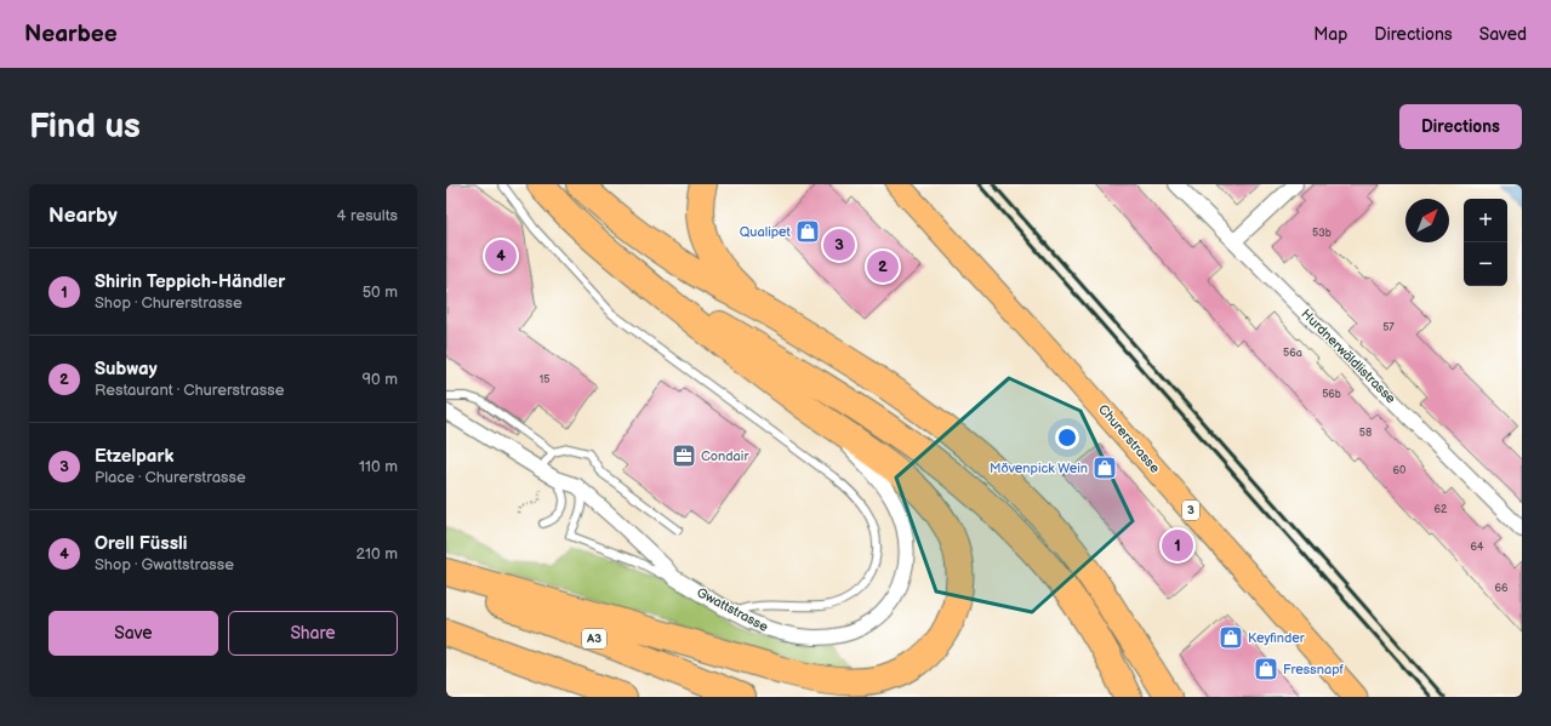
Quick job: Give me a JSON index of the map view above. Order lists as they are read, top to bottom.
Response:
{
  "streets": {
    "highway": ["A3"],
    "main road": ["Churerstrasse", "3"],
    "street": ["Hurdnerwäldlistrasse", "Gwattstrasse"]
  },
  "places": {
    "shop": [
      "Qualipet",
      "Mövenpick Wein",
      "Keyfinder",
      "Fressnapf"
    ],
    "office": ["Condair"]
  },
  "house_numbers": [
    "53b",
    "57",
    "56a",
    "15",
    "56b",
    "58",
    "60",
    "62",
    "64",
    "66"
  ],
  "north": "top right",
  "page": {
    "header": "Nearbee",
    "nav": ["Map", "Directions", "Saved"],
    "buttons": [
      "Directions",
      ["Save", "Share"]
    ],
    "title": "Find us",
    "heading": ["Nearby", "4 results"],
    "map_buttons": ["+", "−"],
    "pins": [
      "3",
      "4",
      "2",
      "1"
    ],
    "list": [
      {
        "mark": "1",
        "name": "Shirin Teppich-Händler",
        "note": "Shop · Churerstrasse",
        "value": "50 m"
      },
      {
        "mark": "2",
        "name": "Subway",
        "note": "Restaurant · Churerstrasse",
        "value": "90 m"
      },
      {
        "mark": "3",
        "name": "Etzelpark",
        "note": "Place · Churerstrasse",
        "value": "110 m"
      },
      {
        "mark": "4",
        "name": "Orell Füssli",
        "note": "Shop · Gwattstrasse",
        "value": "210 m"
      }
    ]
  }
}
